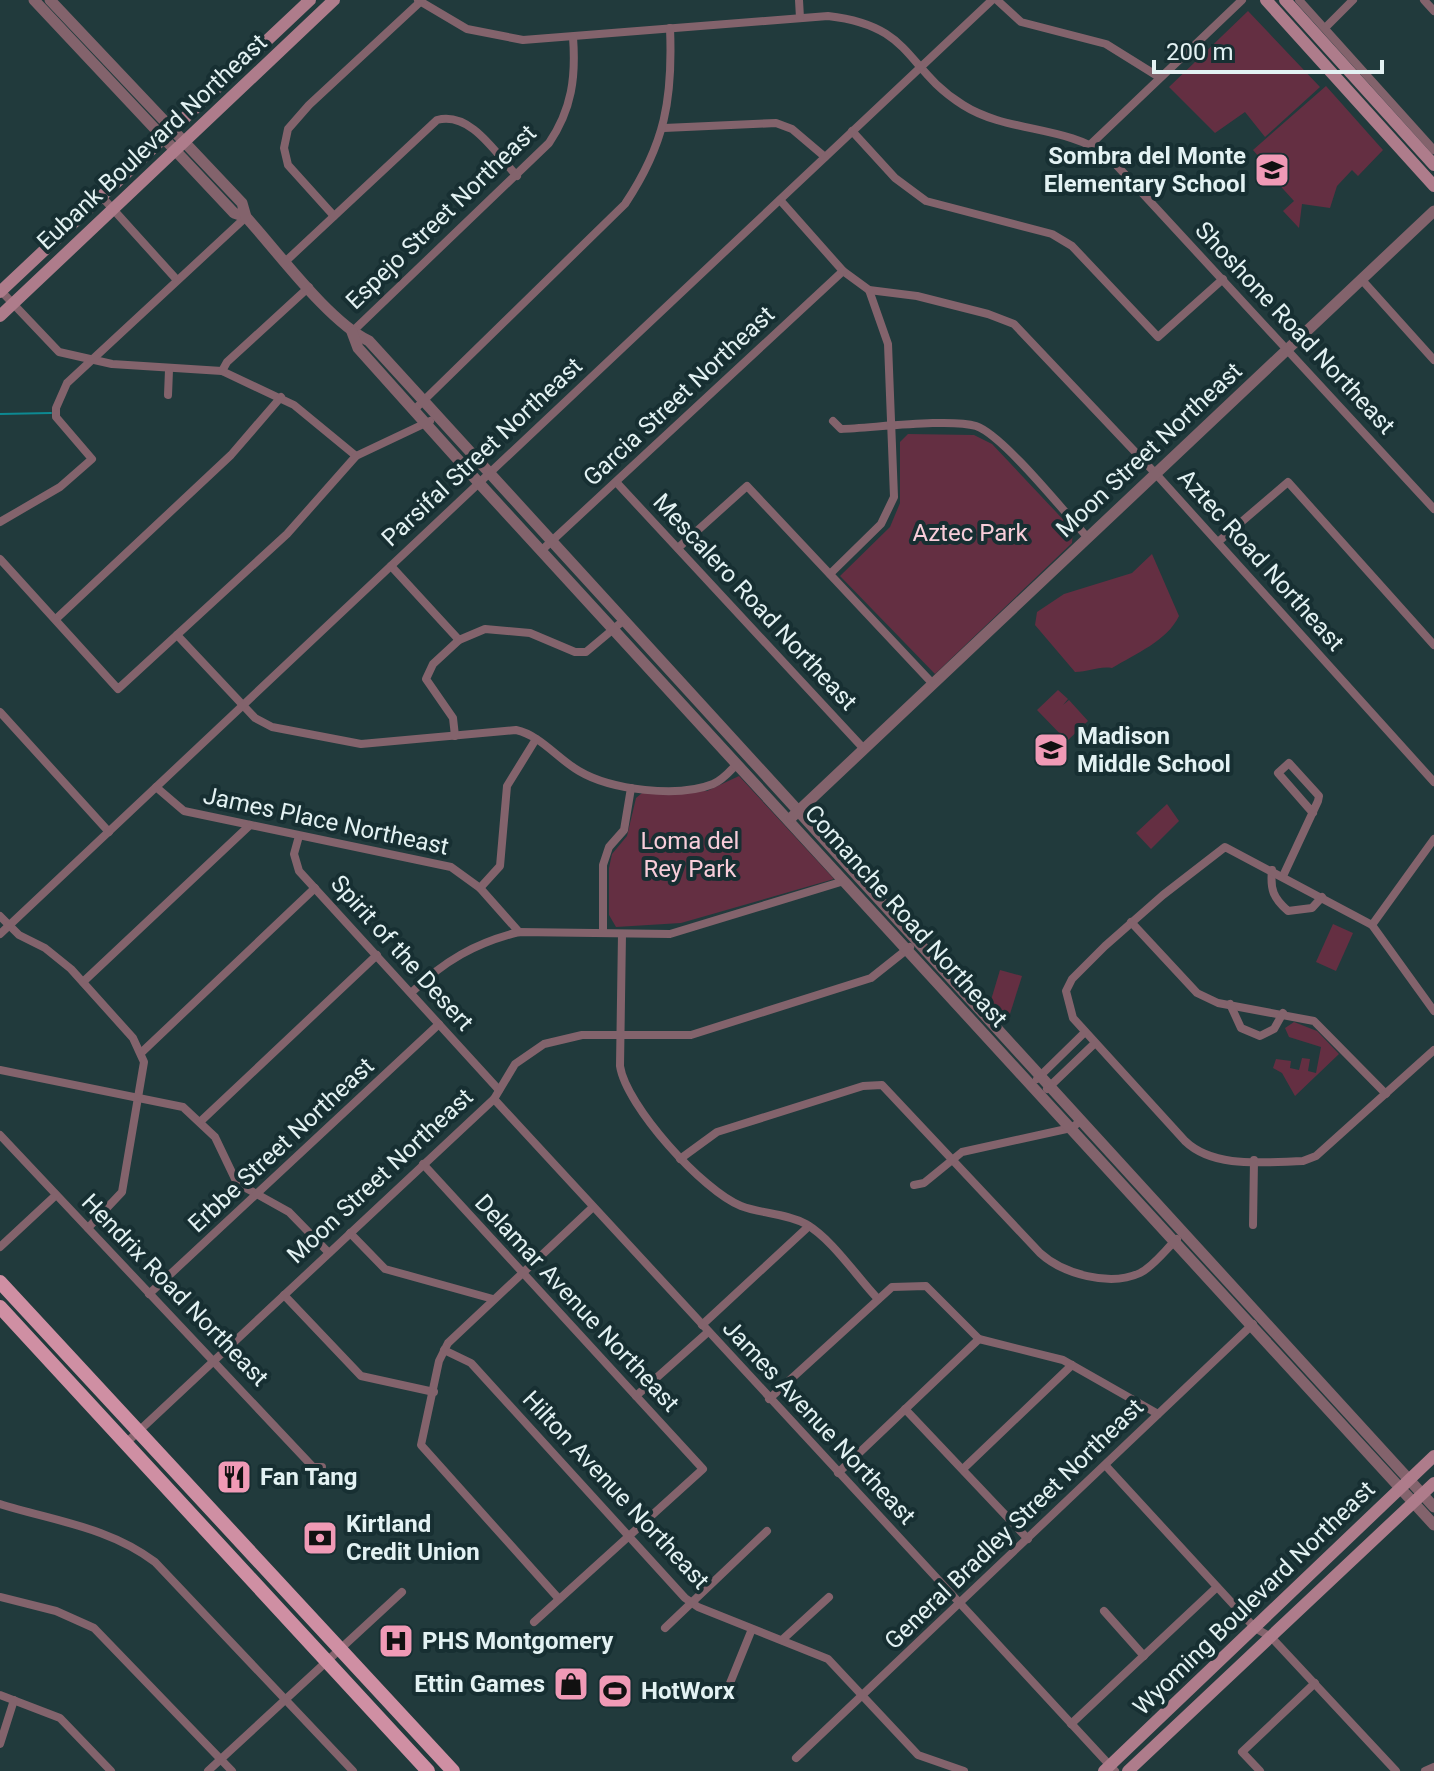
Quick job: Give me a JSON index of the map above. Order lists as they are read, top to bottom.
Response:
{
  "streets": {
    "main road": ["Eubank Boulevard Northeast", "Wyoming Boulevard Northeast"],
    "street": [
      "Espejo Street Northeast",
      "Shoshone Road Northeast",
      "Garcia Street Northeast",
      "Moon Street Northeast",
      "Parsifal Street Northeast",
      "Aztec Road Northeast",
      "Mescalero Road Northeast",
      "James Place Northeast",
      "Comanche Road Northeast",
      "Spirit of the Desert",
      "Erbbe Street Northeast",
      "Hendrix Road Northeast",
      "Delamar Avenue Northeast",
      "James Avenue Northeast",
      "Hilton Avenue Northeast",
      "General Bradley Street Northeast"
    ]
  },
  "crossings": [
    ["Eubank Boulevard Northeast", "Comanche Road Northeast"],
    ["Espejo Street Northeast", "Shoshone Road Northeast"],
    ["Espejo Street Northeast", "Comanche Road Northeast"],
    ["Shoshone Road Northeast", "Moon Street Northeast"],
    ["Shoshone Road Northeast", "Parsifal Street Northeast"],
    ["Garcia Street Northeast", "Aztec Road Northeast"],
    ["Garcia Street Northeast", "Mescalero Road Northeast"],
    ["Garcia Street Northeast", "Comanche Road Northeast"],
    ["Moon Street Northeast", "Aztec Road Northeast"],
    ["Moon Street Northeast", "Mescalero Road Northeast"],
    ["Moon Street Northeast", "Comanche Road Northeast"],
    ["Moon Street Northeast", "Spirit of the Desert"],
    ["Moon Street Northeast", "Hendrix Road Northeast"],
    ["Moon Street Northeast", "Delamar Avenue Northeast"],
    ["Moon Street Northeast", "James Avenue Northeast"],
    ["Parsifal Street Northeast", "Aztec Road Northeast"],
    ["Parsifal Street Northeast", "James Place Northeast"],
    ["Parsifal Street Northeast", "Comanche Road Northeast"],
    ["James Place Northeast", "Spirit of the Desert"],
    ["Comanche Road Northeast", "General Bradley Street Northeast"],
    ["Comanche Road Northeast", "Wyoming Boulevard Northeast"],
    ["Spirit of the Desert", "Erbbe Street Northeast"],
    ["Erbbe Street Northeast", "Hendrix Road Northeast"],
    ["Delamar Avenue Northeast", "Hilton Avenue Northeast"],
    ["James Avenue Northeast", "General Bradley Street Northeast"],
    ["James Avenue Northeast", "Wyoming Boulevard Northeast"],
    ["Hilton Avenue Northeast", "General Bradley Street Northeast"]
  ],
  "parks": ["Aztec Park", "Loma del Rey Park"],
  "places": {
    "school or university": ["Sombra del Monte Elementary School", "Madison Middle School"],
    "restaurant": ["Fan Tang"],
    "bank": ["Kirtland Credit Union"],
    "hospital": ["PHS Montgomery"],
    "shop": ["Ettin Games"],
    "sports": ["HotWorx"]
  },
  "scale_bar": "200 m"
}
